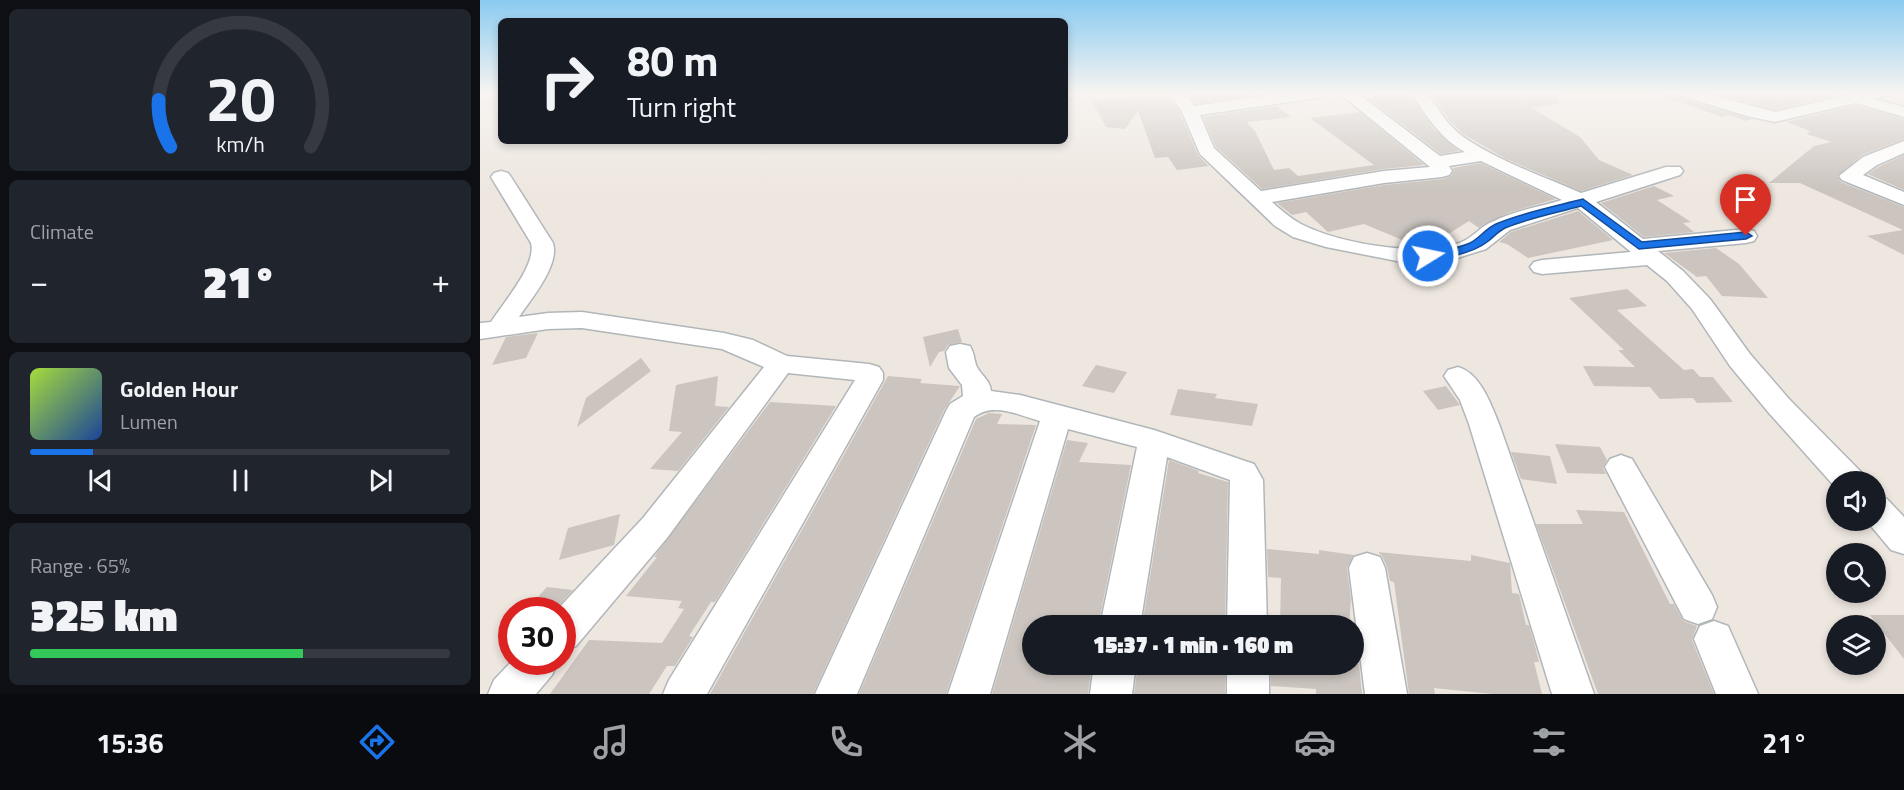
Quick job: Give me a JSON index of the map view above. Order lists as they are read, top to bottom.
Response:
{
  "page": {
    "turn": ["80 m", "Turn right"],
    "tile": [
      "Climate",
      ["Range · 65%", "325 km"]
    ],
    "heat": ["−", "21°", "+"],
    "song": ["Golden Hour", "Lumen"],
    "limit": "30",
    "trip": "15:37 · 1 min · 160 m",
    "tabs": ["15:36", "21°"],
    "gauge": ["20", "km/h"]
  }
}
